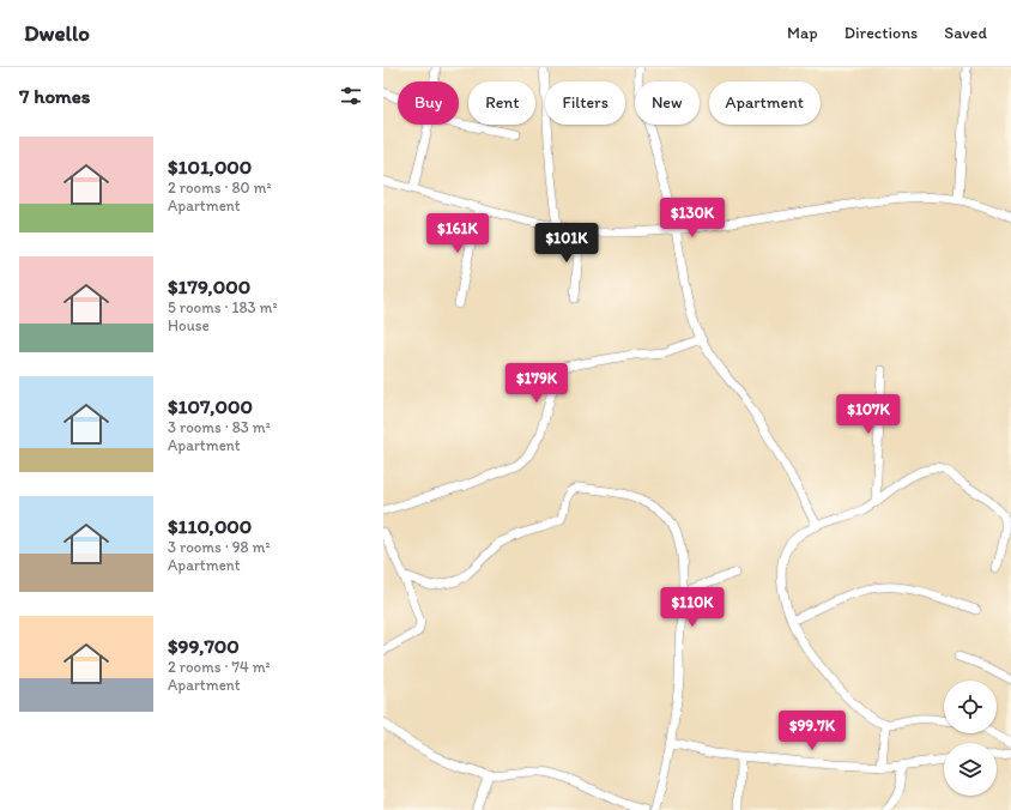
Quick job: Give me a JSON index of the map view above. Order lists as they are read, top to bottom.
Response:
{
  "page": {
    "header": "Dwello",
    "nav": ["Map", "Directions", "Saved"],
    "heading": "7 homes",
    "chip": [
      "Buy",
      "Rent",
      "Filters",
      "New",
      "Apartment"
    ],
    "list": [
      {
        "name": "$101,000",
        "note": "2 rooms · 80 m² · Apartment"
      },
      {
        "name": "$179,000",
        "note": "5 rooms · 183 m² · House"
      },
      {
        "name": "$107,000",
        "note": "3 rooms · 83 m² · Apartment"
      },
      {
        "name": "$110,000",
        "note": "3 rooms · 98 m² · Apartment"
      },
      {
        "name": "$99,700",
        "note": "2 rooms · 74 m² · Apartment"
      }
    ],
    "price": [
      "$130K",
      "$161K",
      "$101K",
      "$179K",
      "$107K",
      "$110K",
      "$99.7K"
    ]
  }
}
